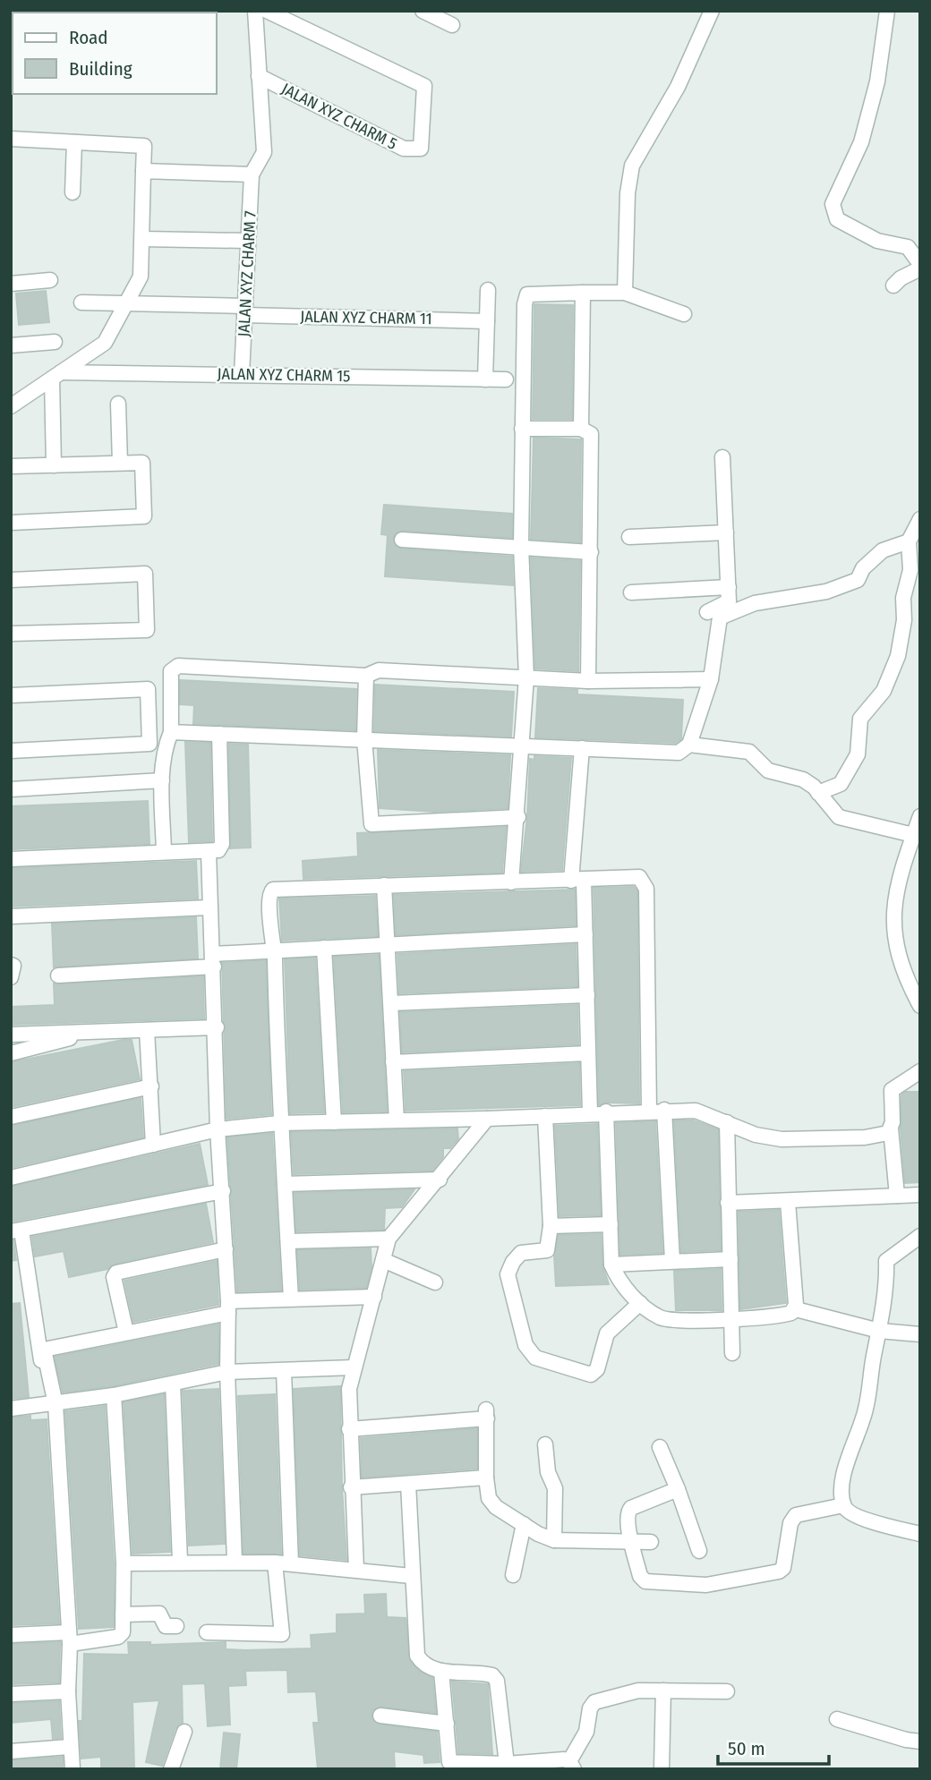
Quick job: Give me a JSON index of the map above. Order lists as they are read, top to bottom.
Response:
{
  "streets": {
    "street": [
      "JALAN XYZ CHARM 5",
      "JALAN XYZ CHARM 7",
      "JALAN XYZ CHARM 11",
      "JALAN XYZ CHARM 15"
    ]
  },
  "crossings": [
    ["JALAN XYZ CHARM 7", "JALAN XYZ CHARM 11"],
    ["JALAN XYZ CHARM 7", "JALAN XYZ CHARM 15"]
  ],
  "legend": ["Road", "Building"],
  "scale_bar": "50 m"
}
